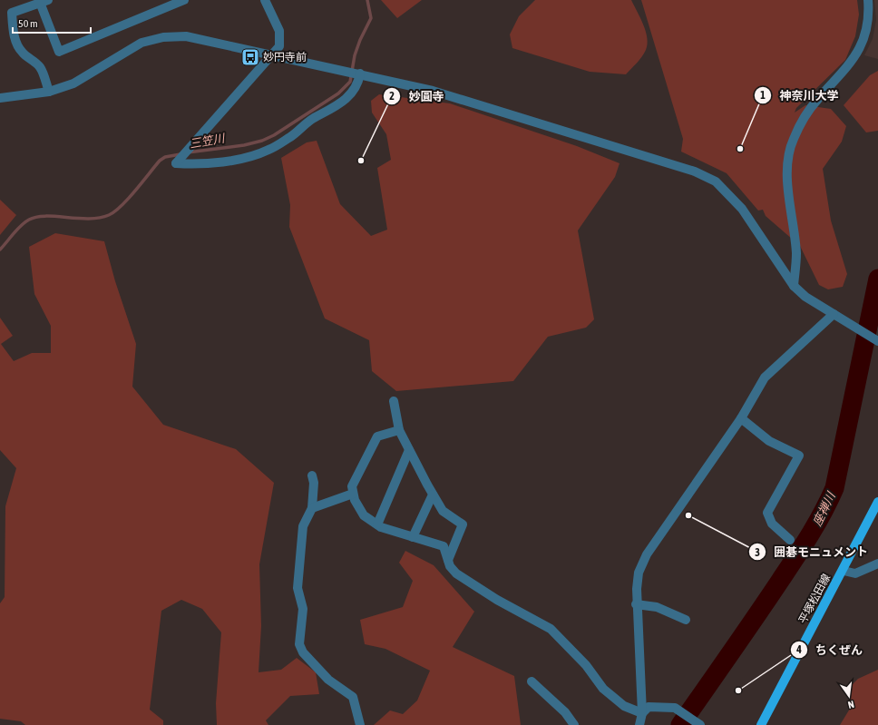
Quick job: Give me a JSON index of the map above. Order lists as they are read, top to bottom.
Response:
{
  "streets": {
    "main road": ["平塚松田線"]
  },
  "water": ["三笠川", "座禅川"],
  "places": {
    "bus stop": ["妙円寺前"],
    "other": [
      "神奈川大学",
      "妙圓寺",
      "囲碁モニュメント",
      "ちくぜん"
    ]
  },
  "scale_bar": "50 m",
  "north": "bottom"
}
